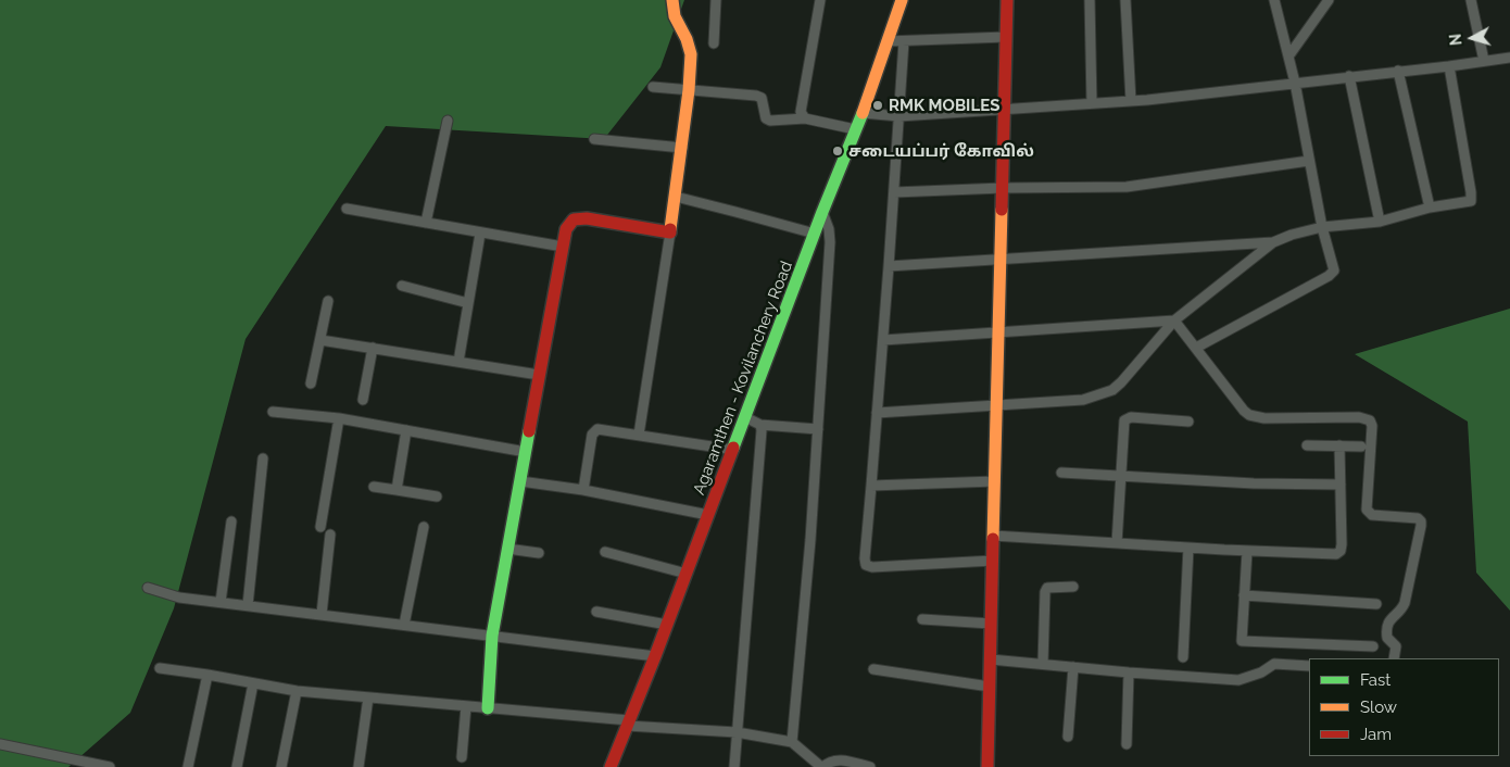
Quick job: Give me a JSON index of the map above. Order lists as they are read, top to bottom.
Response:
{
  "streets": {
    "street": ["Agaramthen - Kovilanchery Road"]
  },
  "places": ["RMK MOBILES", "சடையப்பர் கோவில்"],
  "legend": ["Fast", "Slow", "Jam"],
  "north": "left"
}
